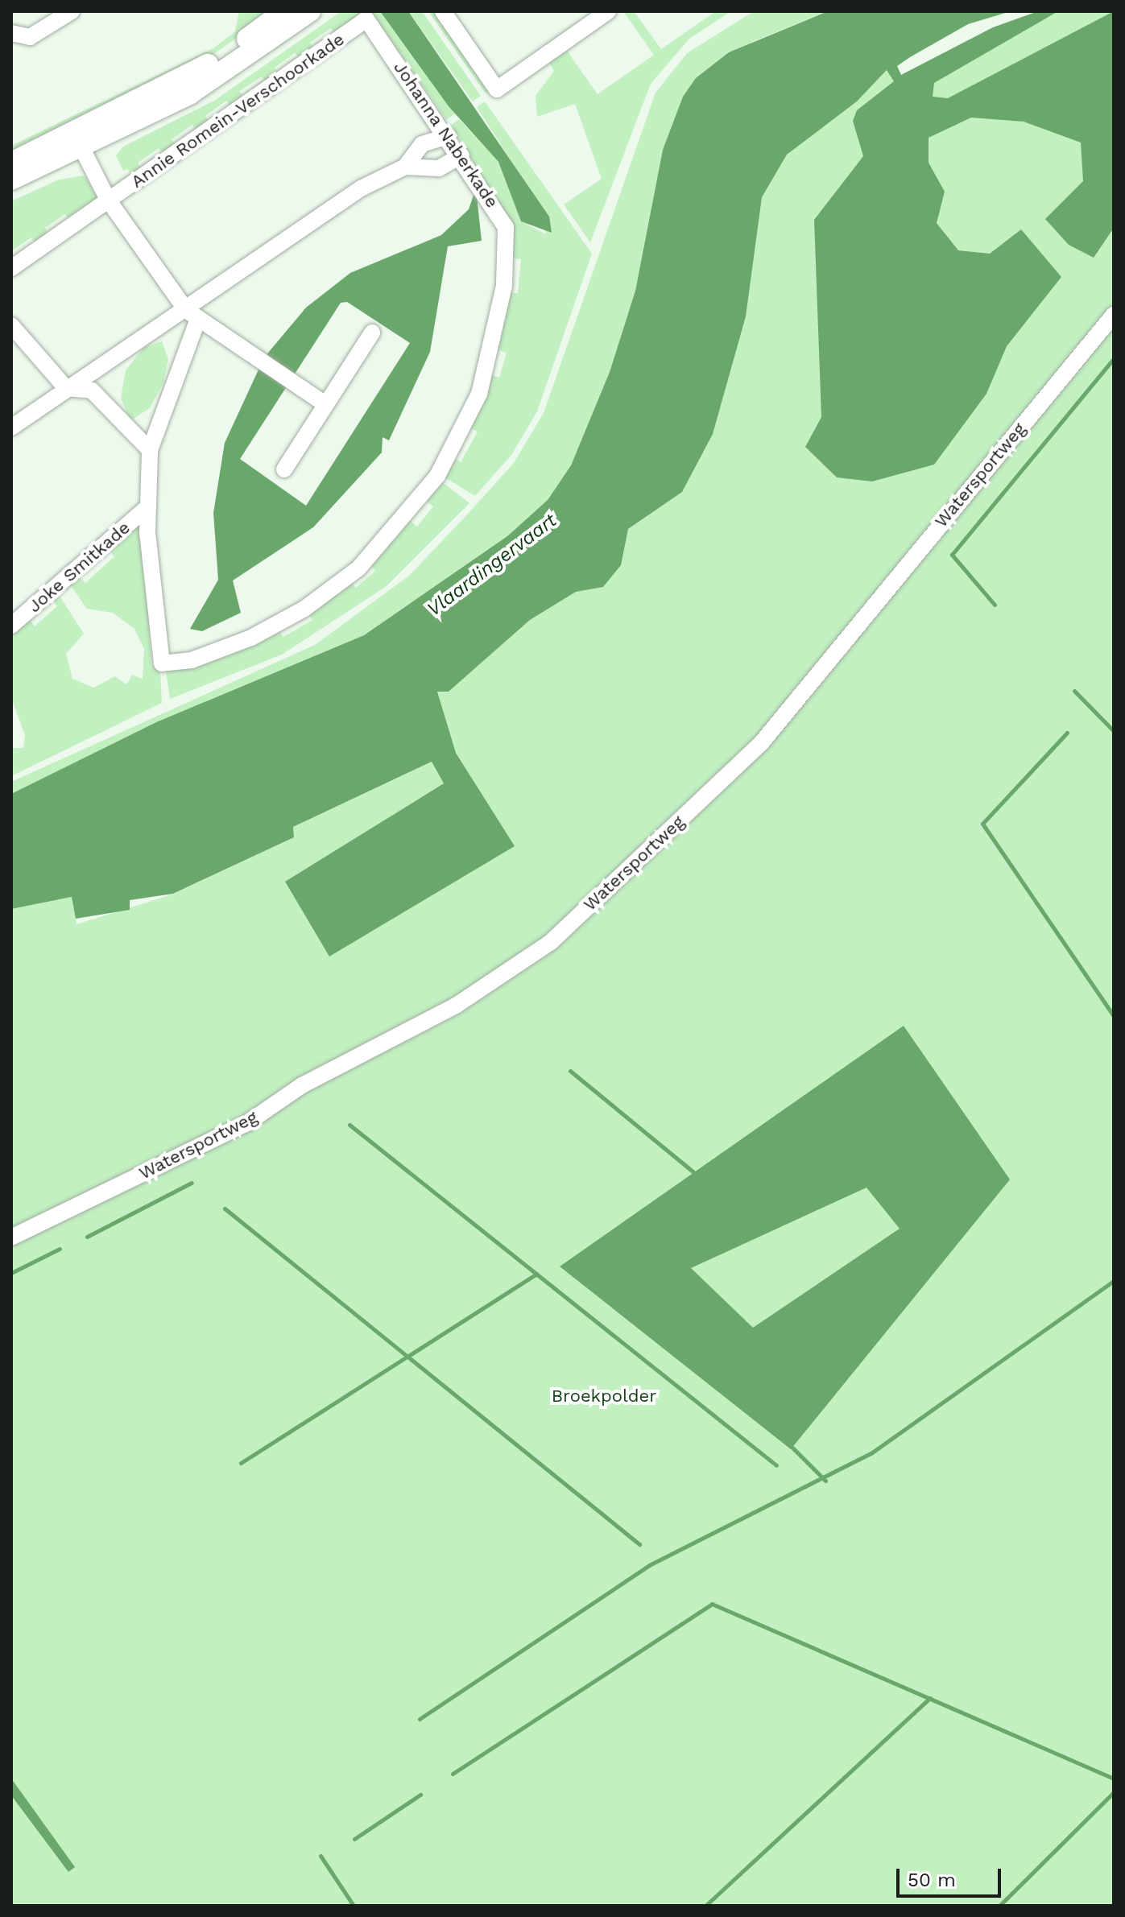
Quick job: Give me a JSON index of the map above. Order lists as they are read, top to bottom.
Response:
{
  "streets": {
    "street": [
      "Annie Romein-Verschoorkade",
      "Johanna Naberkade",
      "Watersportweg",
      "Joke Smitkade"
    ]
  },
  "crossings": [
    ["Annie Romein-Verschoorkade", "Johanna Naberkade"],
    ["Johanna Naberkade", "Joke Smitkade"]
  ],
  "water": ["Vlaardingervaart"],
  "parks": ["Broekpolder"],
  "scale_bar": "50 m"
}
